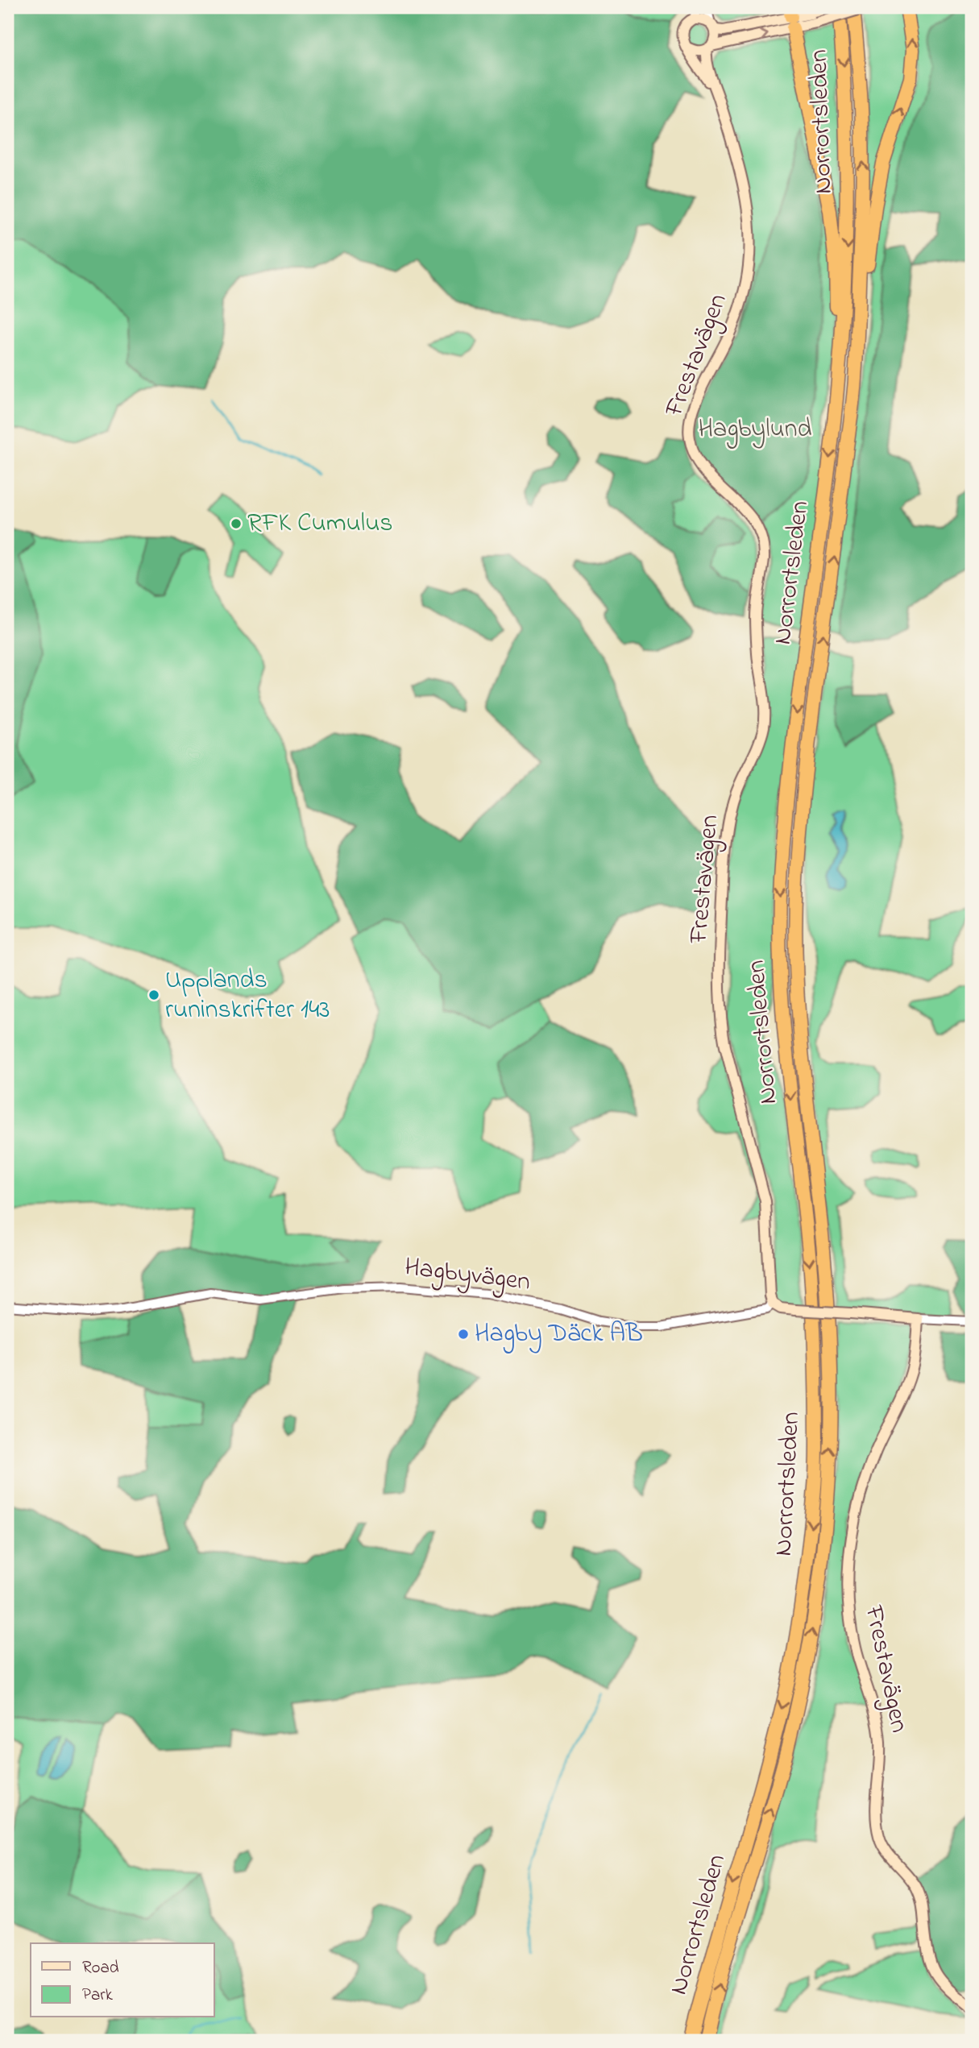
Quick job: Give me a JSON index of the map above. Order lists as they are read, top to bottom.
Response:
{
  "streets": {
    "highway": ["Norrortsleden"],
    "main road": ["Frestavägen"],
    "street": ["Hagbyvägen"]
  },
  "crossings": [
    ["Frestavägen", "Hagbyvägen"]
  ],
  "parks": ["Hagbylund"],
  "places": ["RFK Cumulus", "Upplands runinskrifter 143", "Hagby Däck AB"],
  "legend": ["Road", "Park"]
}
